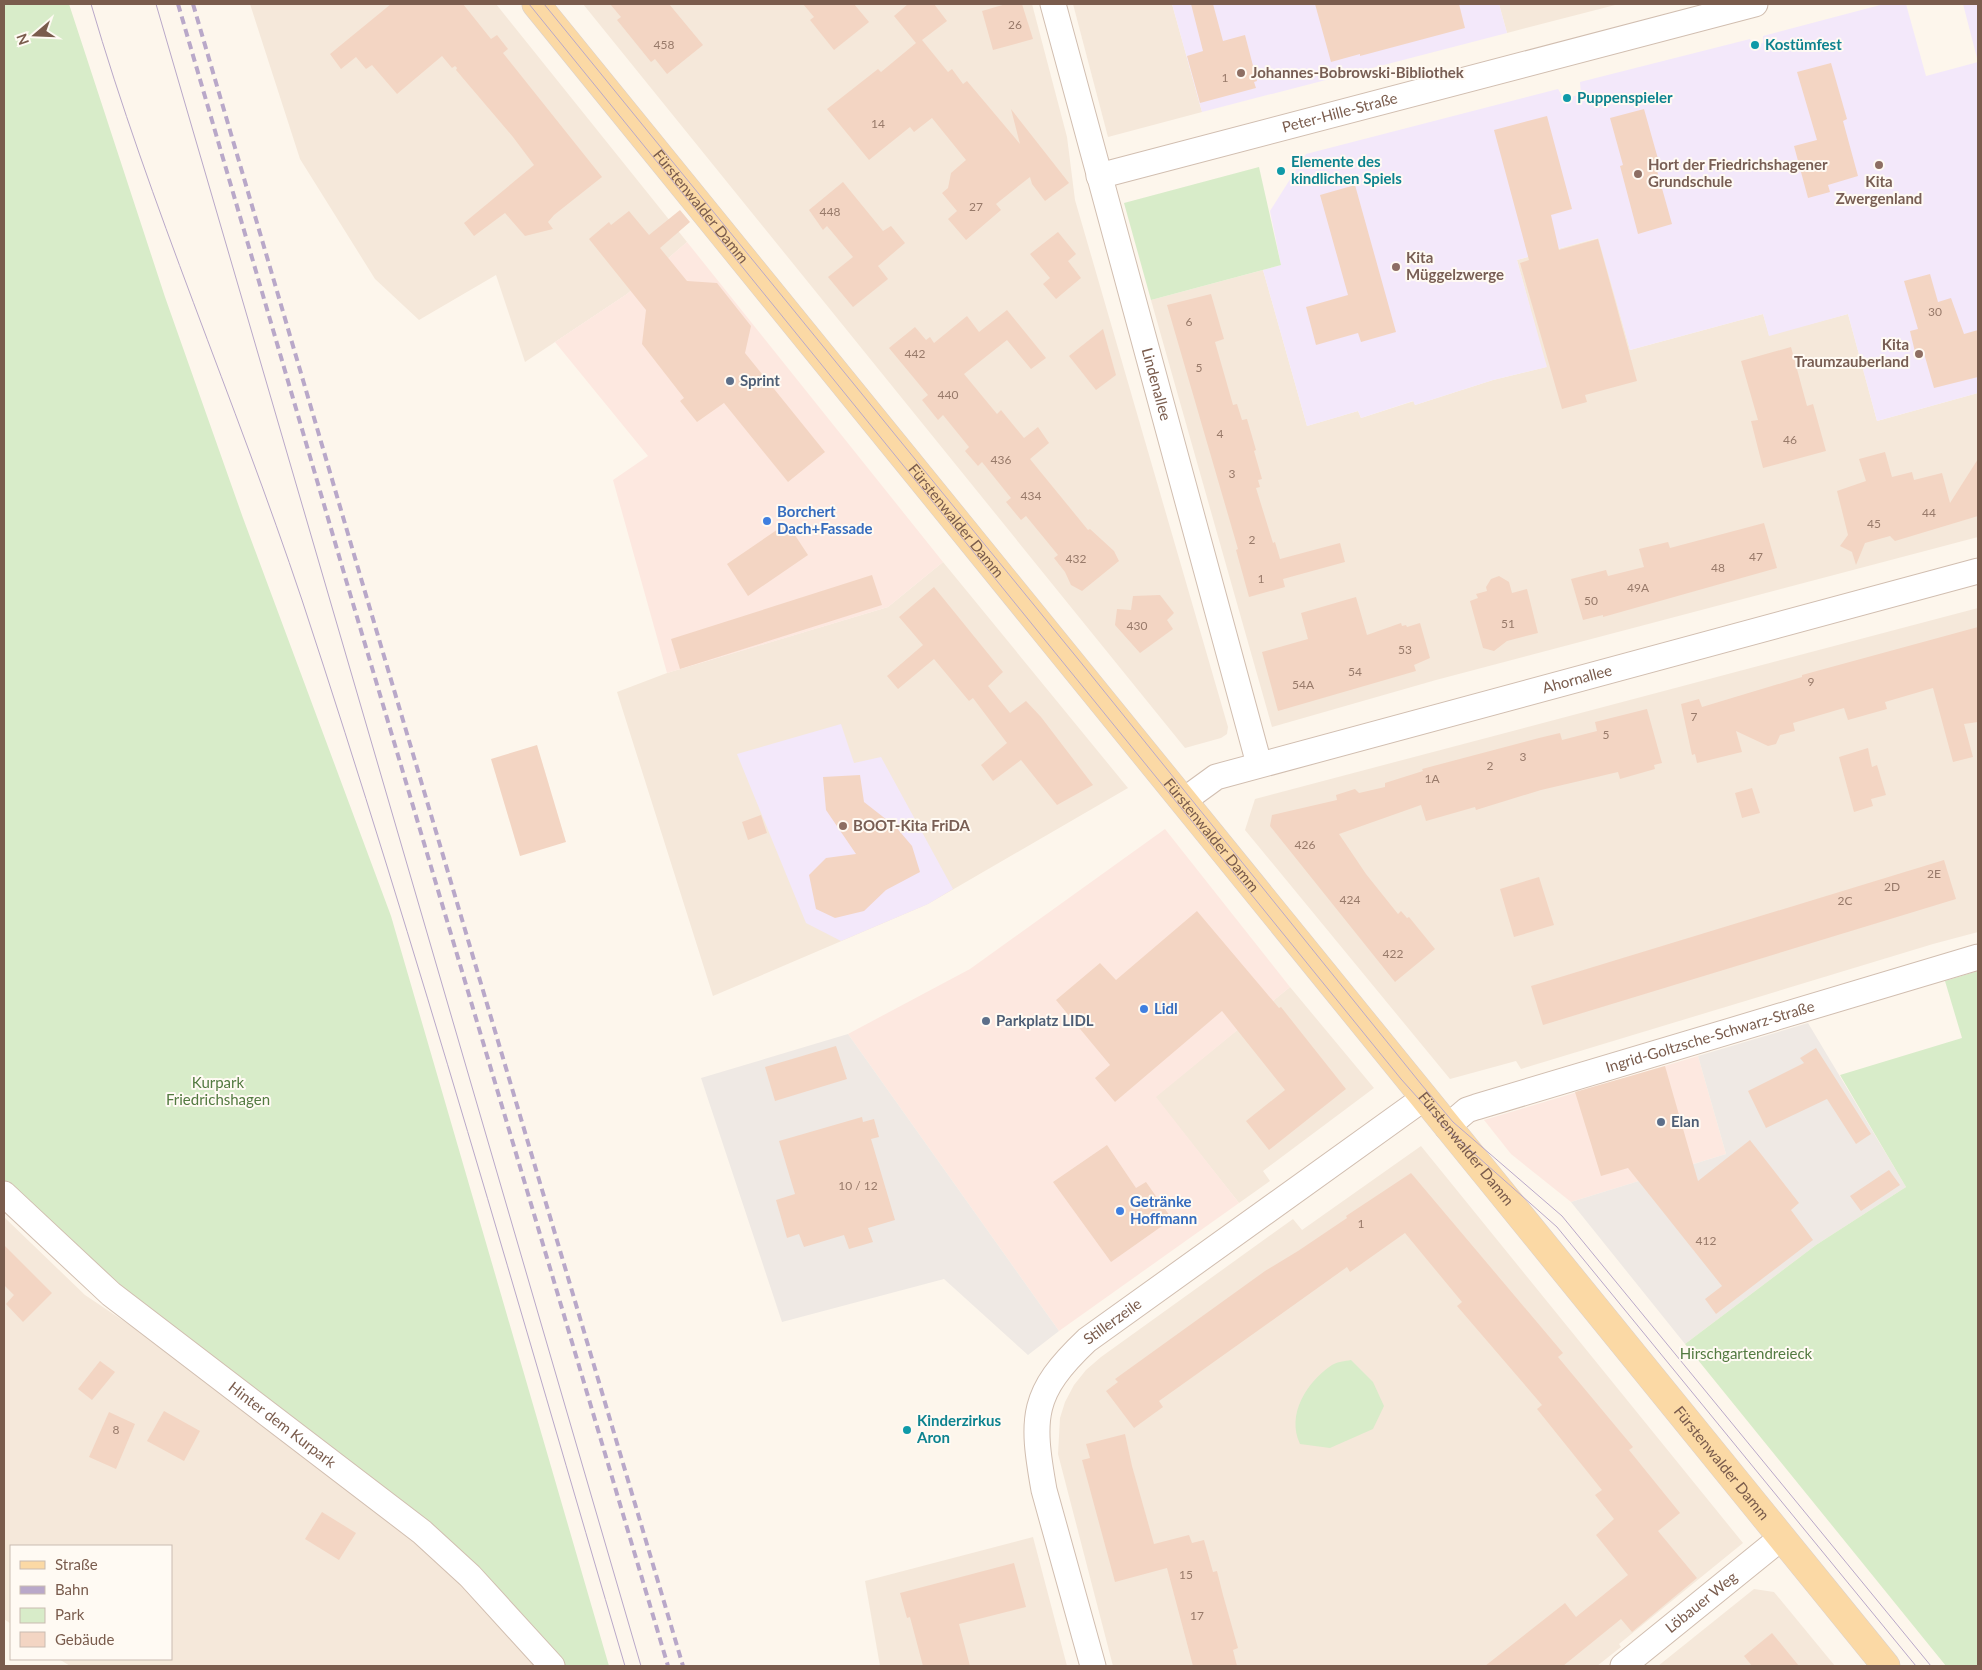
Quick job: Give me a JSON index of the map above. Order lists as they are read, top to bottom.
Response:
{
  "streets": {
    "main road": ["Fürstenwalder Damm"],
    "street": [
      "Peter-Hille-Straße",
      "Lindenallee",
      "Ahornallee",
      "Ingrid-Goltzsche-Schwarz-Straße",
      "Stillerzeile",
      "Hinter dem Kurpark",
      "Löbauer Weg"
    ]
  },
  "crossings": [
    ["Peter-Hille-Straße", "Lindenallee"],
    ["Fürstenwalder Damm", "Ahornallee"],
    ["Fürstenwalder Damm", "Ingrid-Goltzsche-Schwarz-Straße"],
    ["Fürstenwalder Damm", "Stillerzeile"],
    ["Fürstenwalder Damm", "Löbauer Weg"],
    ["Lindenallee", "Ahornallee"]
  ],
  "parks": ["Kurpark Friedrichshagen", "Hirschgartendreieck"],
  "places": [
    "Kostümfest",
    "Johannes-Bobrowski-Bibliothek",
    "Puppenspieler",
    "Kita Zwergenland",
    "Elemente des kindlichen Spiels",
    "Hort der Friedrichshagener Grundschule",
    "Kita Müggelzwerge",
    "Kita Traumzauberland",
    "Sprint",
    "Borchert Dach+Fassade",
    "BOOT-Kita FriDA",
    "Lidl",
    "Parkplatz LIDL",
    "Elan",
    "Getränke Hoffmann",
    "Kinderzirkus Aron"
  ],
  "house_numbers": [
    "26",
    "458",
    "1",
    "14",
    "27",
    "448",
    "30",
    "6",
    "442",
    "5",
    "440",
    "4",
    "46",
    "436",
    "3",
    "434",
    "44",
    "45",
    "2",
    "47",
    "432",
    "48",
    "1",
    "49A",
    "50",
    "51",
    "430",
    "53",
    "54",
    "9",
    "54A",
    "7",
    "5",
    "3",
    "2",
    "1A",
    "426",
    "2E",
    "2D",
    "424",
    "2C",
    "422",
    "10 / 12",
    "1",
    "412",
    "8",
    "15",
    "17"
  ],
  "legend": [
    "Straße",
    "Bahn",
    "Park",
    "Gebäude"
  ],
  "north": "left"
}
